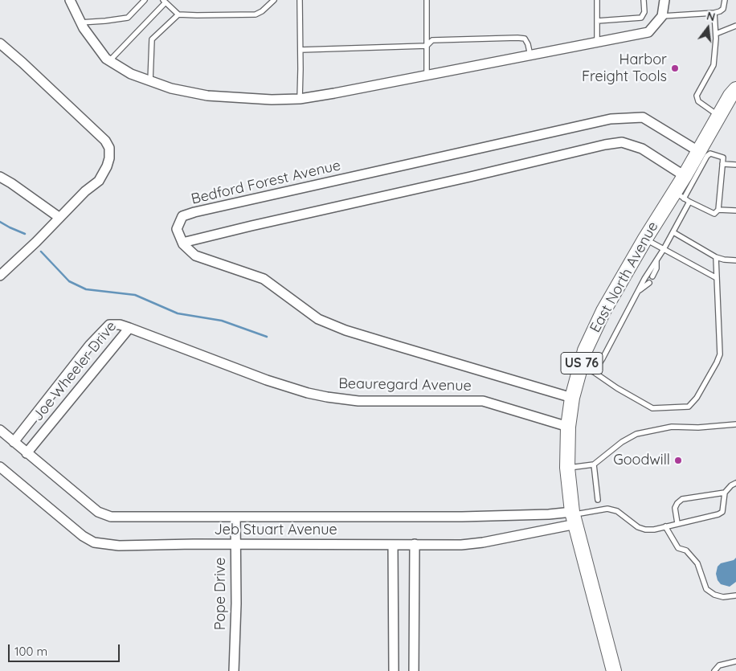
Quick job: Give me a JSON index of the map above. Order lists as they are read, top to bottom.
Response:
{
  "streets": {
    "main road": ["East North Avenue", "US 76"],
    "street": [
      "Bedford Forest Avenue",
      "Joe Wheeler Drive",
      "Beauregard Avenue",
      "Jeb Stuart Avenue",
      "Pope Drive"
    ]
  },
  "crossings": [
    ["Bedford Forest Avenue", "East North Avenue"],
    ["Bedford Forest Avenue", "Beauregard Avenue"],
    ["East North Avenue", "Beauregard Avenue"],
    ["East North Avenue", "Jeb Stuart Avenue"],
    ["Joe Wheeler Drive", "Beauregard Avenue"],
    ["Joe Wheeler Drive", "Jeb Stuart Avenue"],
    ["Jeb Stuart Avenue", "Pope Drive"]
  ],
  "places": ["Harbor Freight Tools", "Goodwill"],
  "scale_bar": "100 m",
  "north": "top"
}
